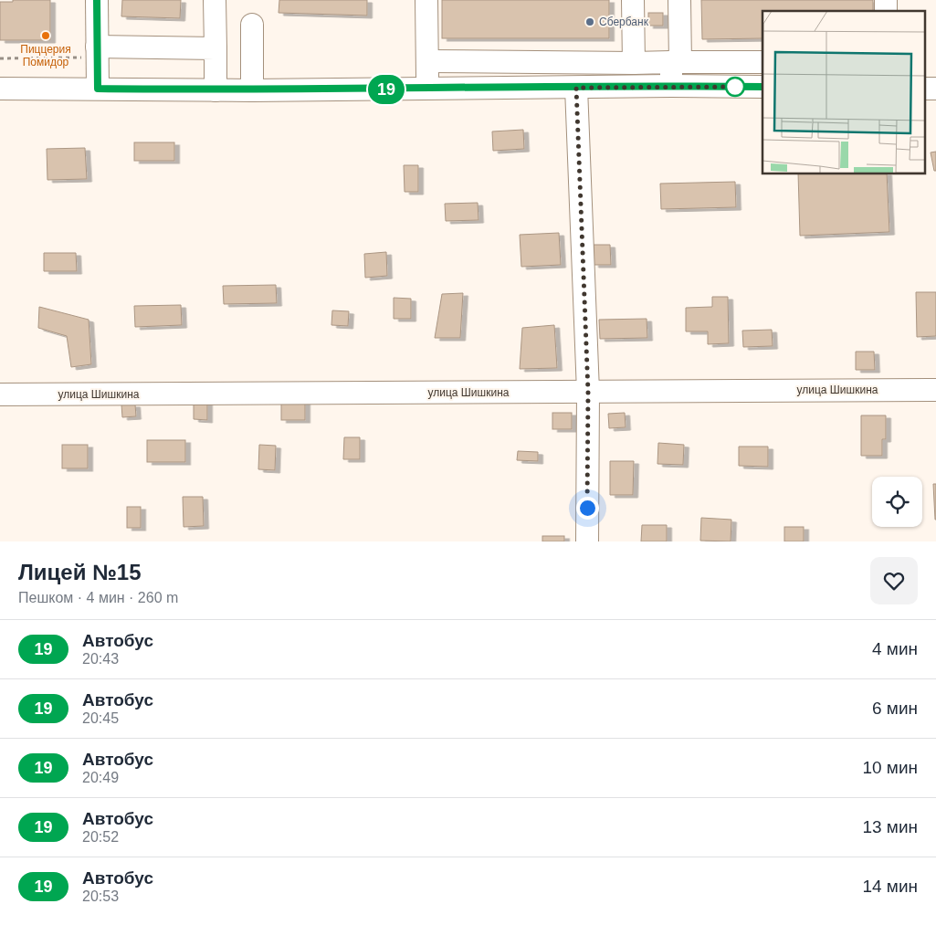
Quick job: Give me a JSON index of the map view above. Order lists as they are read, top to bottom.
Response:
{
  "streets": {
    "street": ["улица Шишкина"]
  },
  "places": ["Сбербанк", "Пиццерия Помидор"],
  "lines": ["bus line 19"],
  "page": {
    "on_map": "19",
    "heading": ["Лицей №15", "Пешком · 4 мин · 260 m"],
    "list": [
      {
        "mark": "19",
        "name": "Автобус",
        "note": "20:43",
        "value": "4 мин"
      },
      {
        "mark": "19",
        "name": "Автобус",
        "note": "20:45",
        "value": "6 мин"
      },
      {
        "mark": "19",
        "name": "Автобус",
        "note": "20:49",
        "value": "10 мин"
      },
      {
        "mark": "19",
        "name": "Автобус",
        "note": "20:52",
        "value": "13 мин"
      },
      {
        "mark": "19",
        "name": "Автобус",
        "note": "20:53",
        "value": "14 мин"
      }
    ]
  }
}
